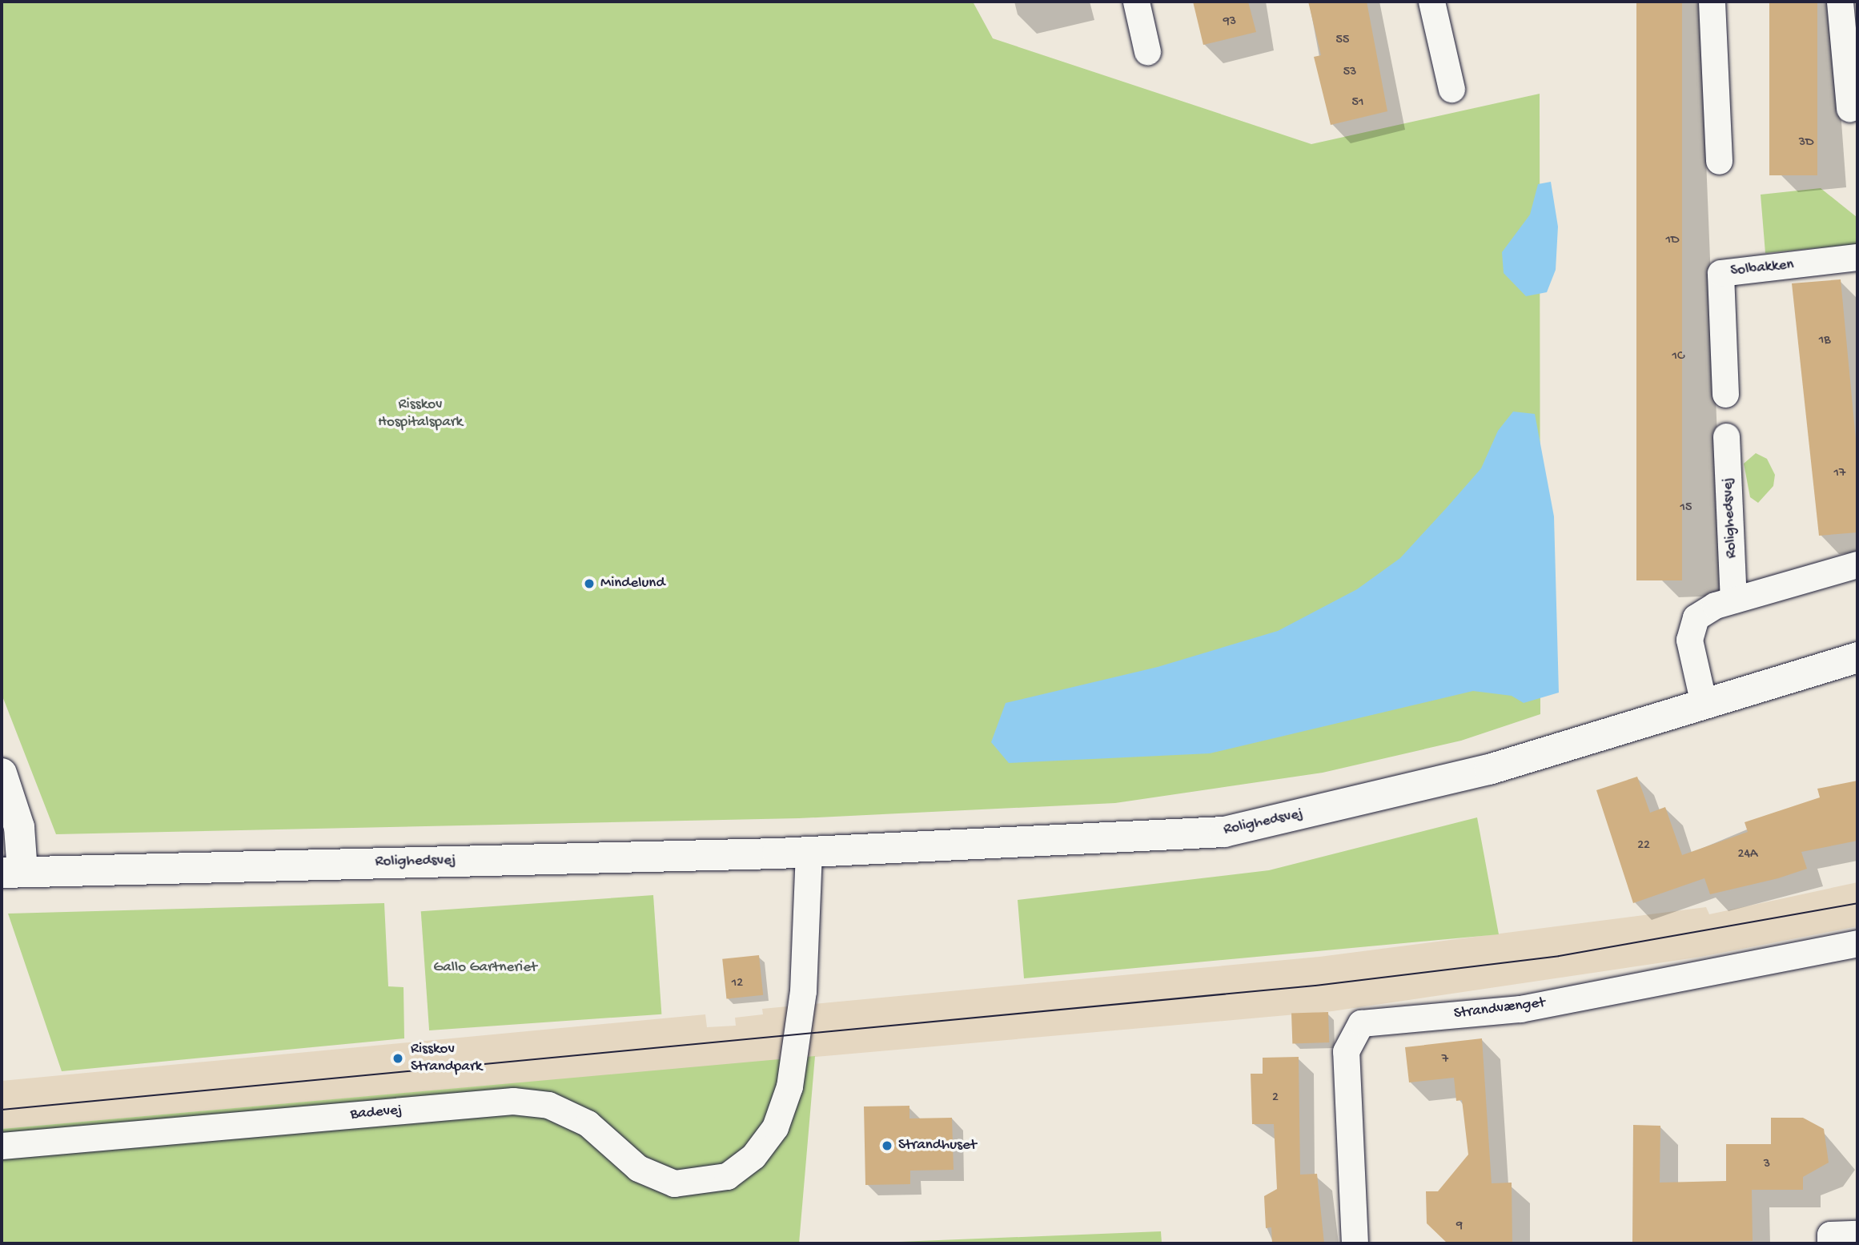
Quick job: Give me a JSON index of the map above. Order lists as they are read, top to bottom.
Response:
{
  "streets": {
    "street": [
      "Solbakken",
      "Rolighedsvej",
      "Strandvænget",
      "Badevej"
    ]
  },
  "crossings": [
    ["Rolighedsvej", "Badevej"]
  ],
  "parks": ["Risskov Hospitalspark", "Gallo Gartneriet"],
  "places": ["Mindelund", "Risskov Strandpark", "Strandhuset"],
  "house_numbers": [
    "93",
    "55",
    "53",
    "51",
    "3D",
    "1D",
    "1B",
    "1C",
    "17",
    "15",
    "22",
    "24A",
    "12",
    "7",
    "2",
    "3",
    "9"
  ]
}
